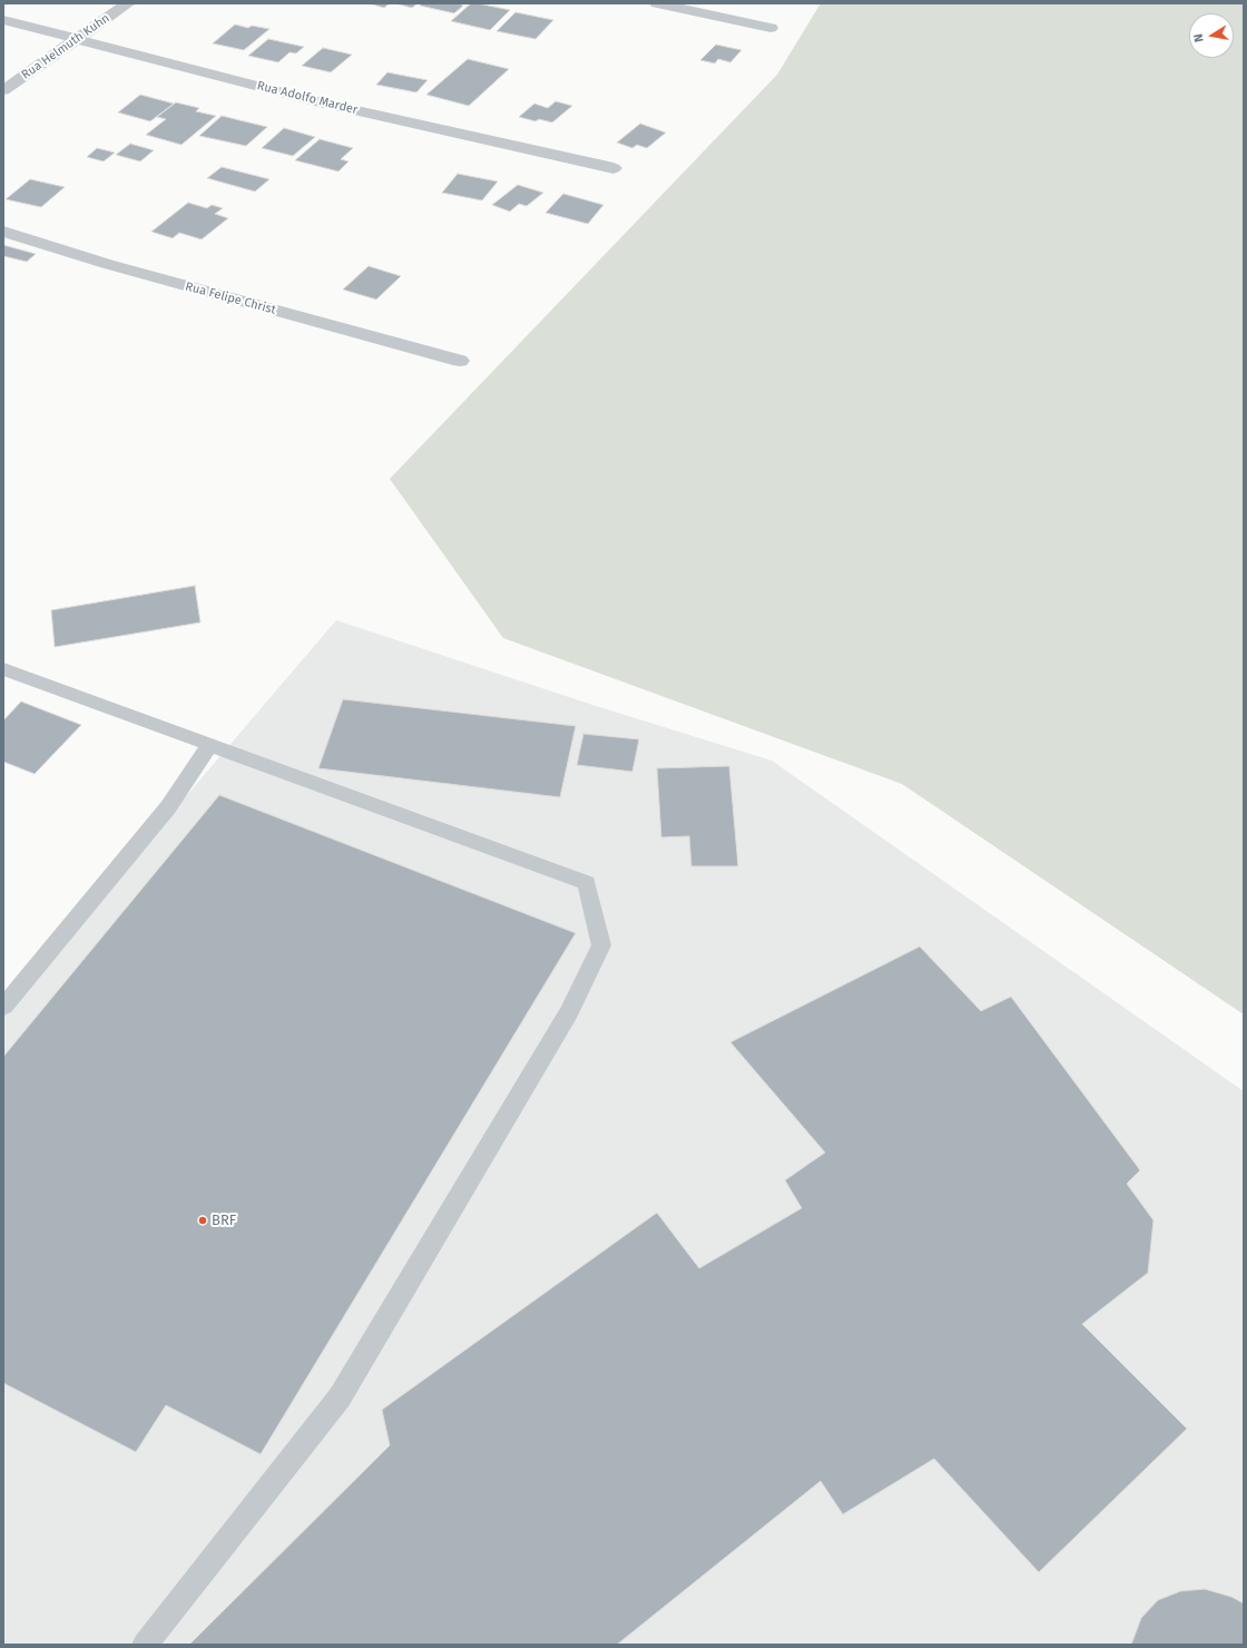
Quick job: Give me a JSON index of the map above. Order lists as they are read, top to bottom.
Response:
{
  "streets": {
    "street": ["Rua Helmuth Kuhn", "Rua Adolfo Marder", "Rua Felipe Christ"]
  },
  "crossings": [
    ["Rua Helmuth Kuhn", "Rua Adolfo Marder"]
  ],
  "places": ["BRF"],
  "north": "left"
}
